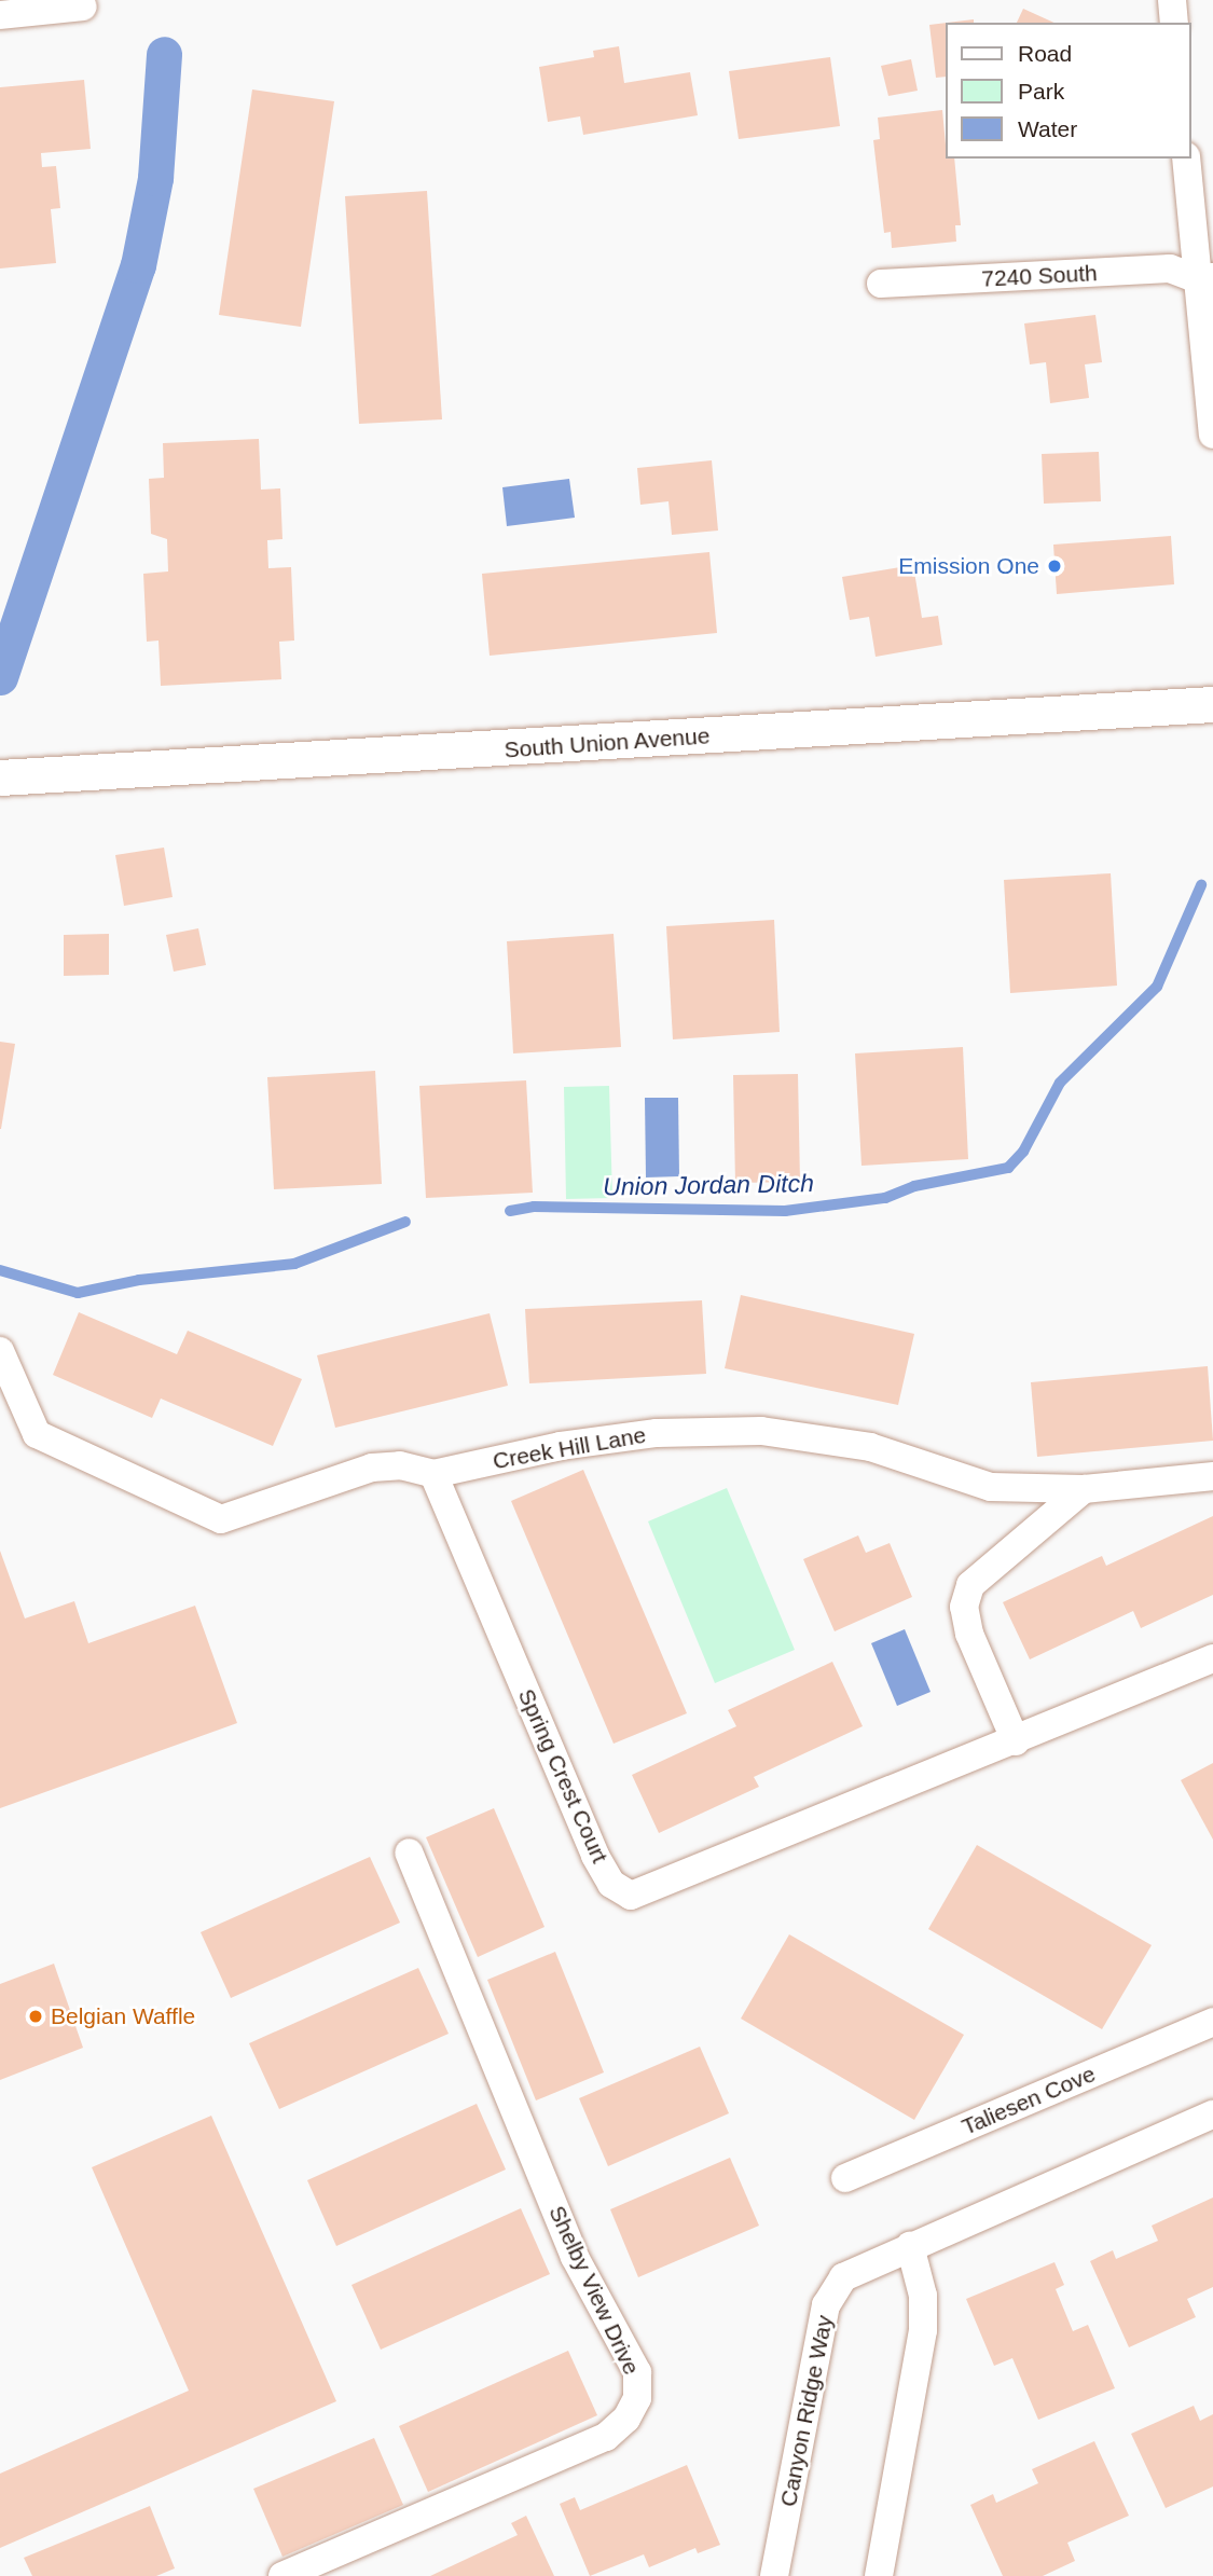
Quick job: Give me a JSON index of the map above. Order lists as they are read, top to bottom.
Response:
{
  "streets": {
    "street": [
      "7240 South",
      "South Union Avenue",
      "Creek Hill Lane",
      "Spring Crest Court",
      "Taliesen Cove",
      "Shelby View Drive",
      "Canyon Ridge Way"
    ]
  },
  "crossings": [
    ["Creek Hill Lane", "Spring Crest Court"]
  ],
  "water": ["Union Jordan Ditch"],
  "places": ["Emission One", "Belgian Waffle"],
  "legend": ["Road", "Park", "Water"]
}
